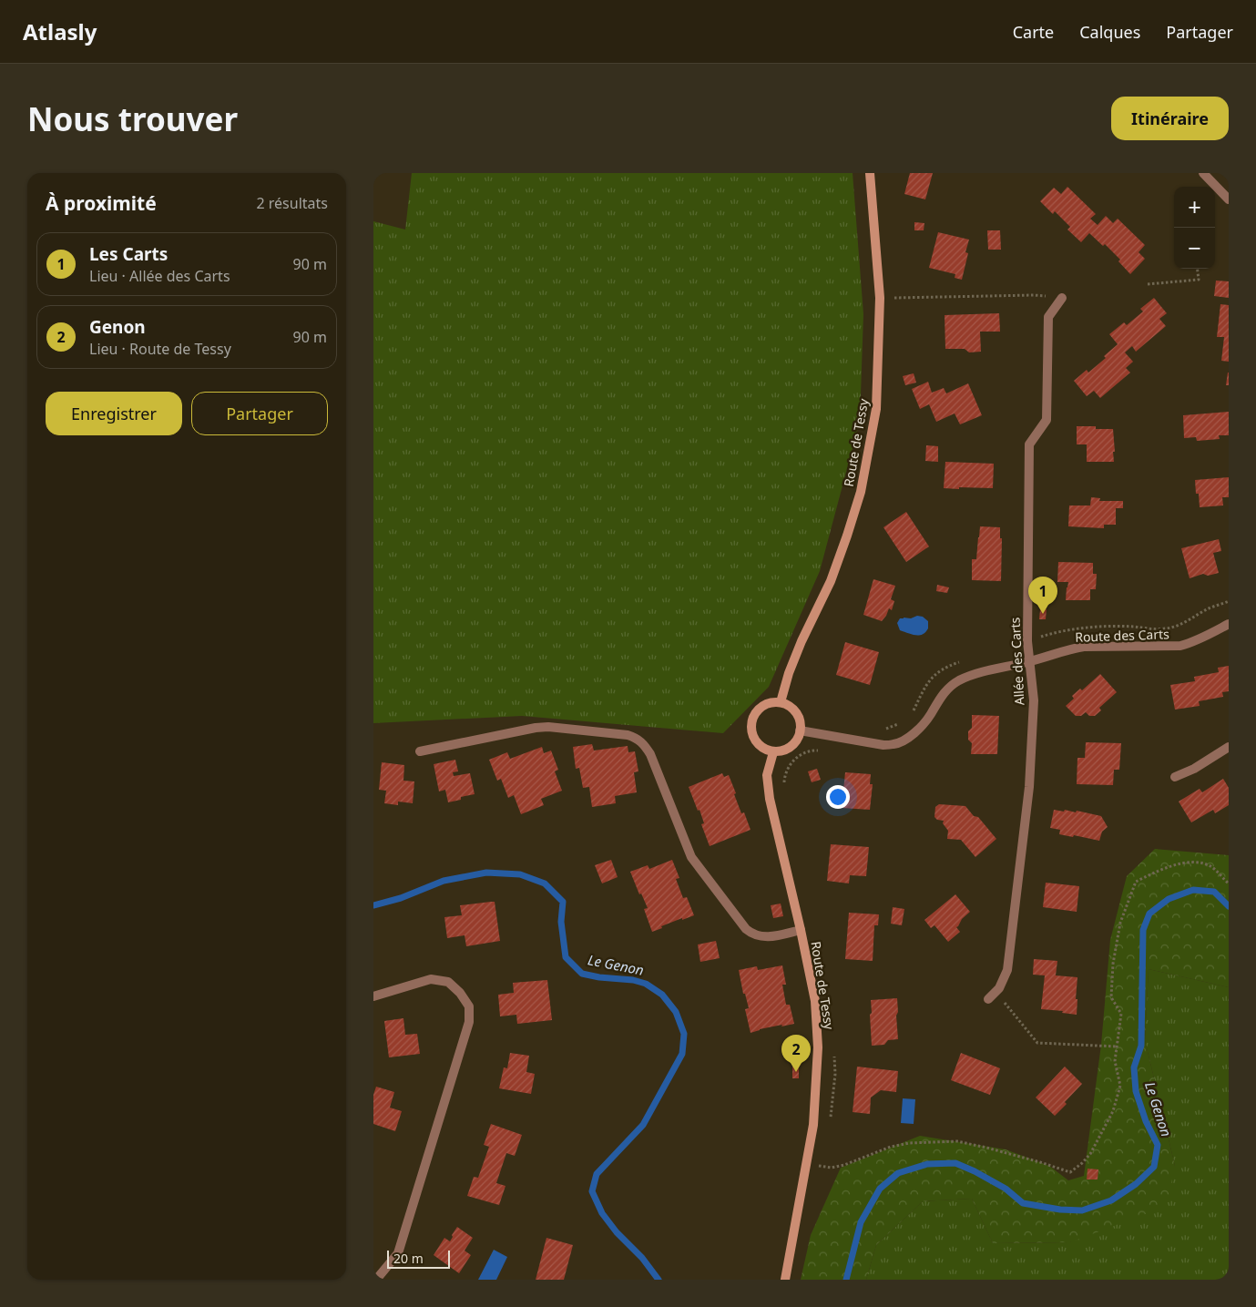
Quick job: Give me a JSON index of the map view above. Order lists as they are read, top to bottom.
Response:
{
  "streets": {
    "street": ["Route de Tessy", "Route des Carts", "Allée des Carts"]
  },
  "crossings": [
    ["Route de Tessy", "Route des Carts"],
    ["Route des Carts", "Allée des Carts"]
  ],
  "water": ["Le Genon"],
  "scale_bar": "20 m",
  "page": {
    "header": "Atlasly",
    "nav": ["Carte", "Calques", "Partager"],
    "buttons": [
      "Itinéraire",
      ["Enregistrer", "Partager"]
    ],
    "title": "Nous trouver",
    "heading": ["À proximité", "2 résultats"],
    "map_buttons": ["+", "−"],
    "list": [
      {
        "mark": "1",
        "name": "Les Carts",
        "note": "Lieu · Allée des Carts",
        "value": "90 m"
      },
      {
        "mark": "2",
        "name": "Genon",
        "note": "Lieu · Route de Tessy",
        "value": "90 m"
      }
    ],
    "pins": ["1", "2"],
    "scale": "20 m"
  }
}
